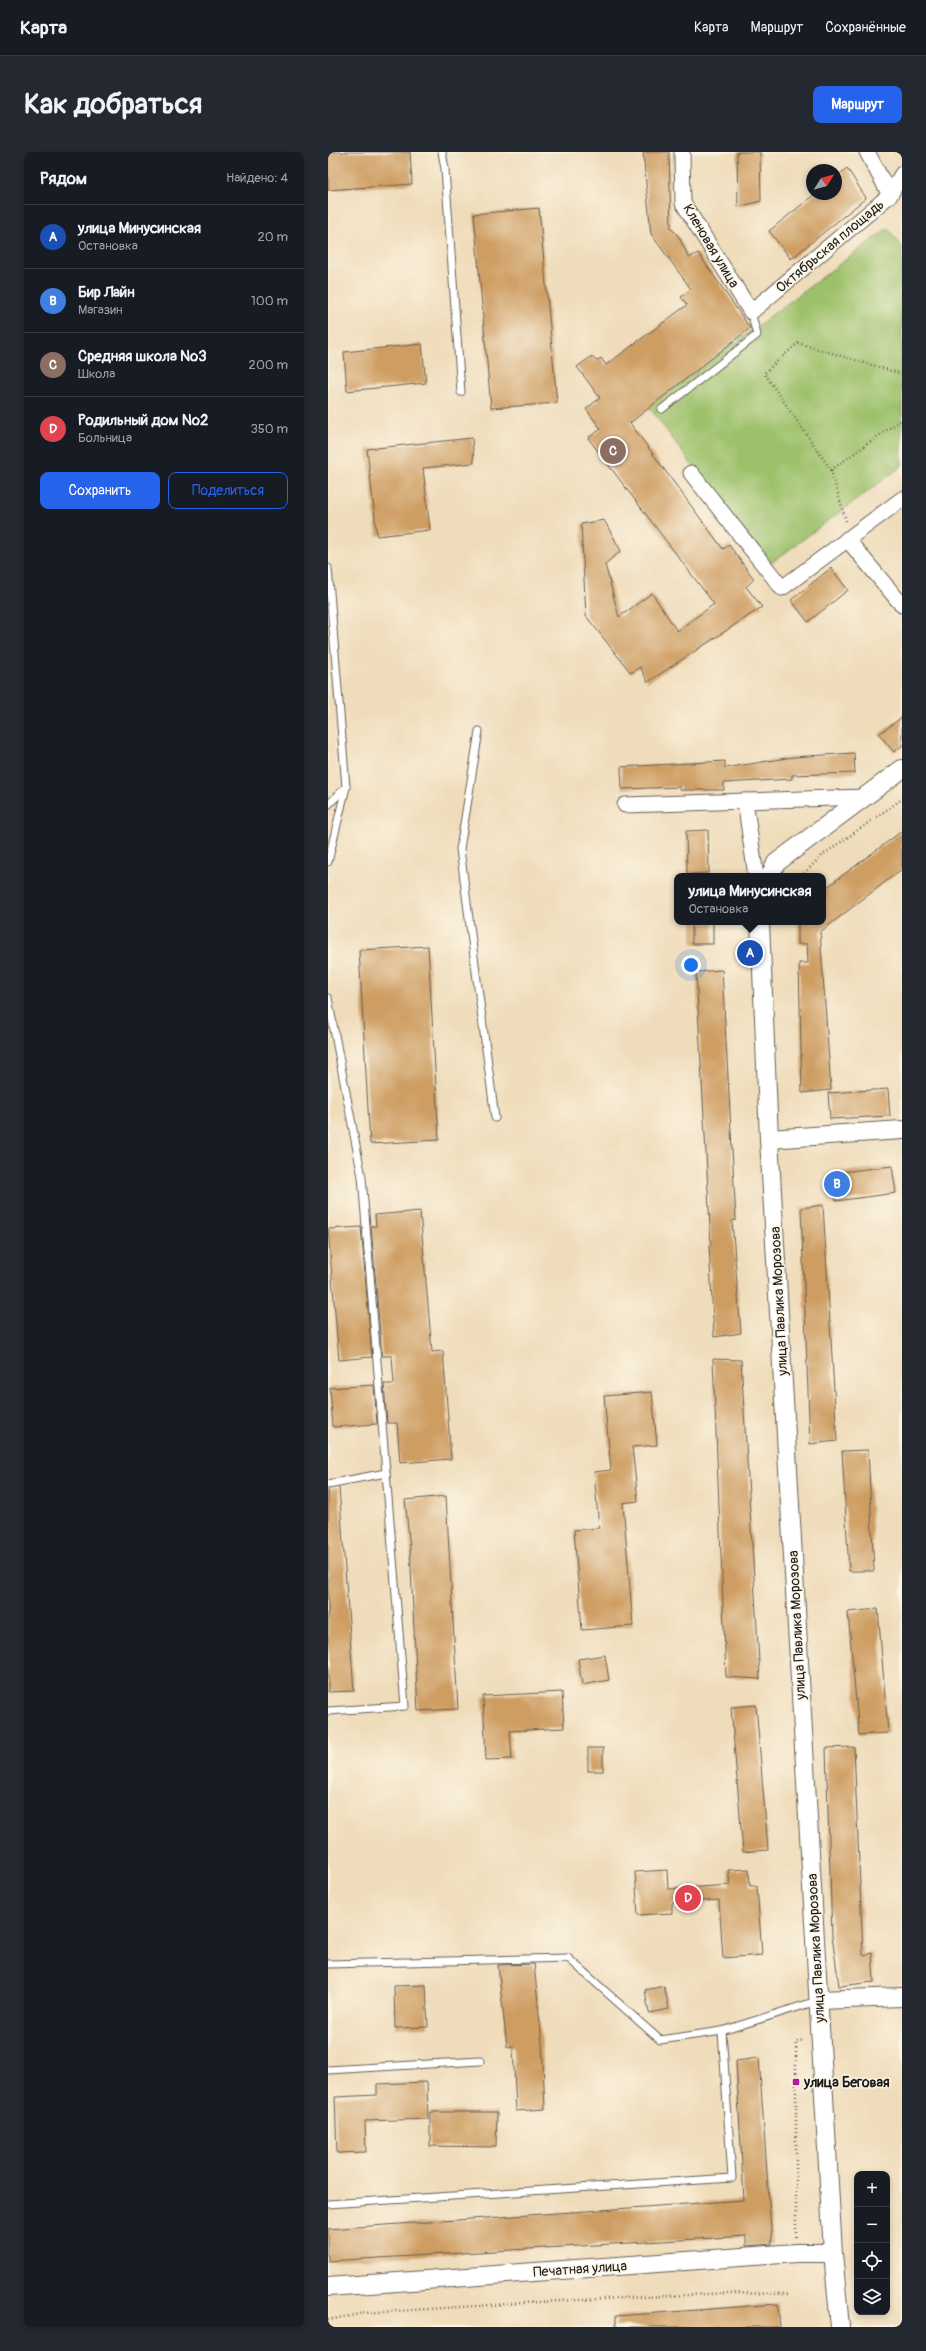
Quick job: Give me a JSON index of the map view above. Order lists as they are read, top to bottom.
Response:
{
  "streets": {
    "street": [
      "Кленовая улица",
      "Октябрьская площадь",
      "улица Павлика Морозова",
      "Печатная улица"
    ]
  },
  "crossings": [
    ["Кленовая улица", "Октябрьская площадь"],
    ["улица Павлика Морозова", "Печатная улица"]
  ],
  "places": {
    "transit": ["улица Беговая"]
  },
  "north": "top right",
  "page": {
    "header": "Карта",
    "nav": ["Карта", "Маршрут", "Сохранённые"],
    "buttons": [
      "Маршрут",
      ["Сохранить", "Поделиться"]
    ],
    "title": "Как добраться",
    "heading": ["Рядом", "Найдено: 4"],
    "list": [
      {
        "mark": "A",
        "name": "улица Минусинская",
        "note": "Остановка",
        "value": "20 m"
      },
      {
        "mark": "B",
        "name": "Бир Лайн",
        "note": "Магазин",
        "value": "100 m"
      },
      {
        "mark": "C",
        "name": "Средняя школа №3",
        "note": "Школа",
        "value": "200 m"
      },
      {
        "mark": "D",
        "name": "Родильный дом №2",
        "note": "Больница",
        "value": "350 m"
      }
    ],
    "pins": [
      "C",
      "A",
      "B",
      "D"
    ],
    "popup": ["улица Минусинская", "Остановка"],
    "map_buttons": ["+", "−"]
  }
}
